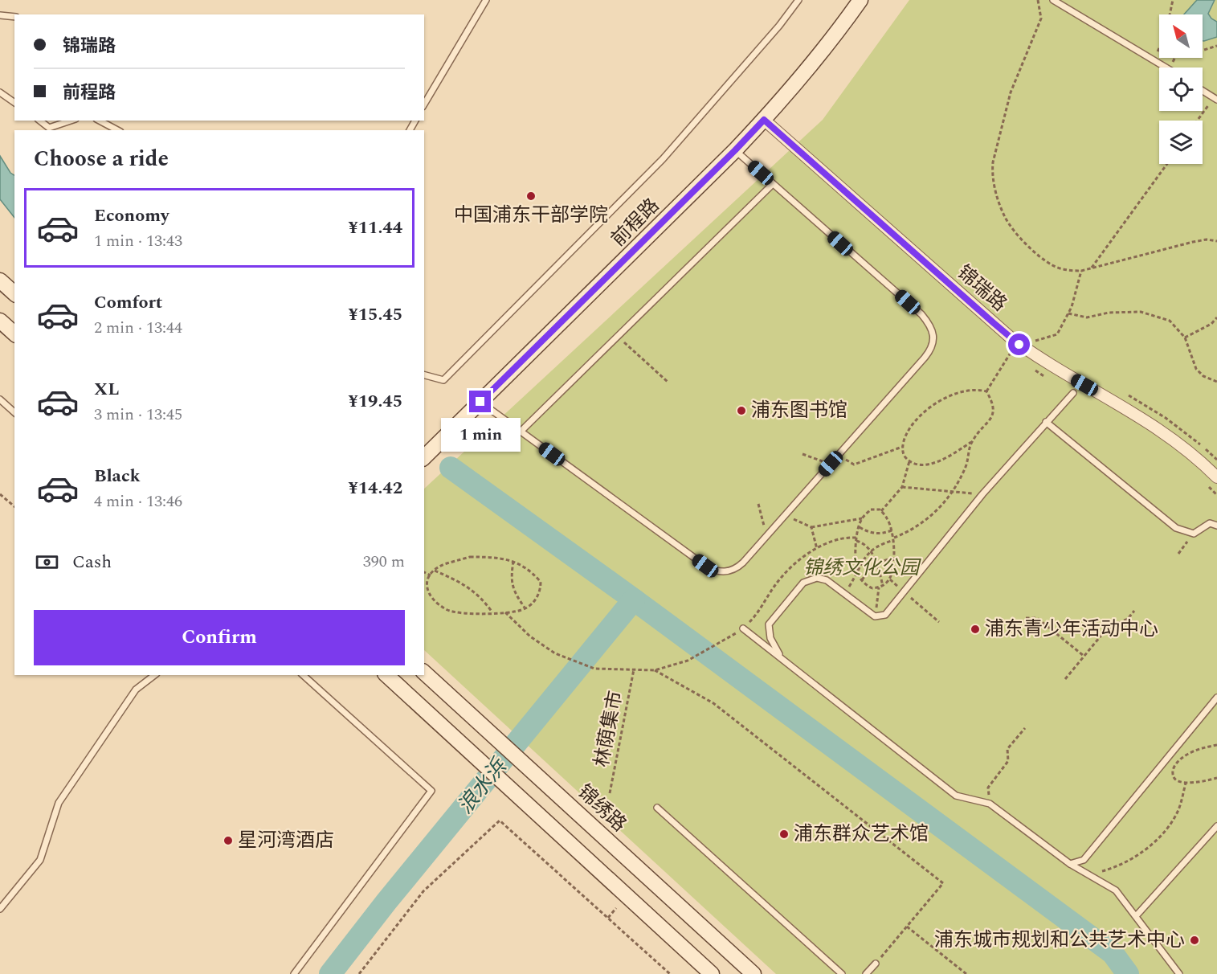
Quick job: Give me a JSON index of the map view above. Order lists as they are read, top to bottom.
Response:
{
  "streets": {
    "main road": ["前程路", "锦绣路"],
    "street": ["锦瑞路"],
    "path": ["林荫集市"]
  },
  "crossings": [
    ["前程路", "锦瑞路"]
  ],
  "water": ["浪水浜"],
  "parks": ["锦绣文化公园"],
  "places": [
    "中国浦东干部学院",
    "浦东图书馆",
    "浦东青少年活动中心",
    "浦东群众艺术馆",
    "星河湾酒店",
    "浦东城市规划和公共艺术中心"
  ],
  "north": "top left",
  "page": {
    "banner": ["锦瑞路", "前程路"],
    "heading": "Choose a ride",
    "list": [
      {
        "name": "Economy",
        "note": "1 min · 13:43",
        "value": "¥11.44"
      },
      {
        "name": "Comfort",
        "note": "2 min · 13:44",
        "value": "¥15.45"
      },
      {
        "name": "XL",
        "note": "3 min · 13:45",
        "value": "¥19.45"
      },
      {
        "name": "Black",
        "note": "4 min · 13:46",
        "value": "¥14.42"
      }
    ],
    "bubble": "1 min",
    "pay": ["Cash", "390 m"],
    "buttons": "Confirm"
  }
}
